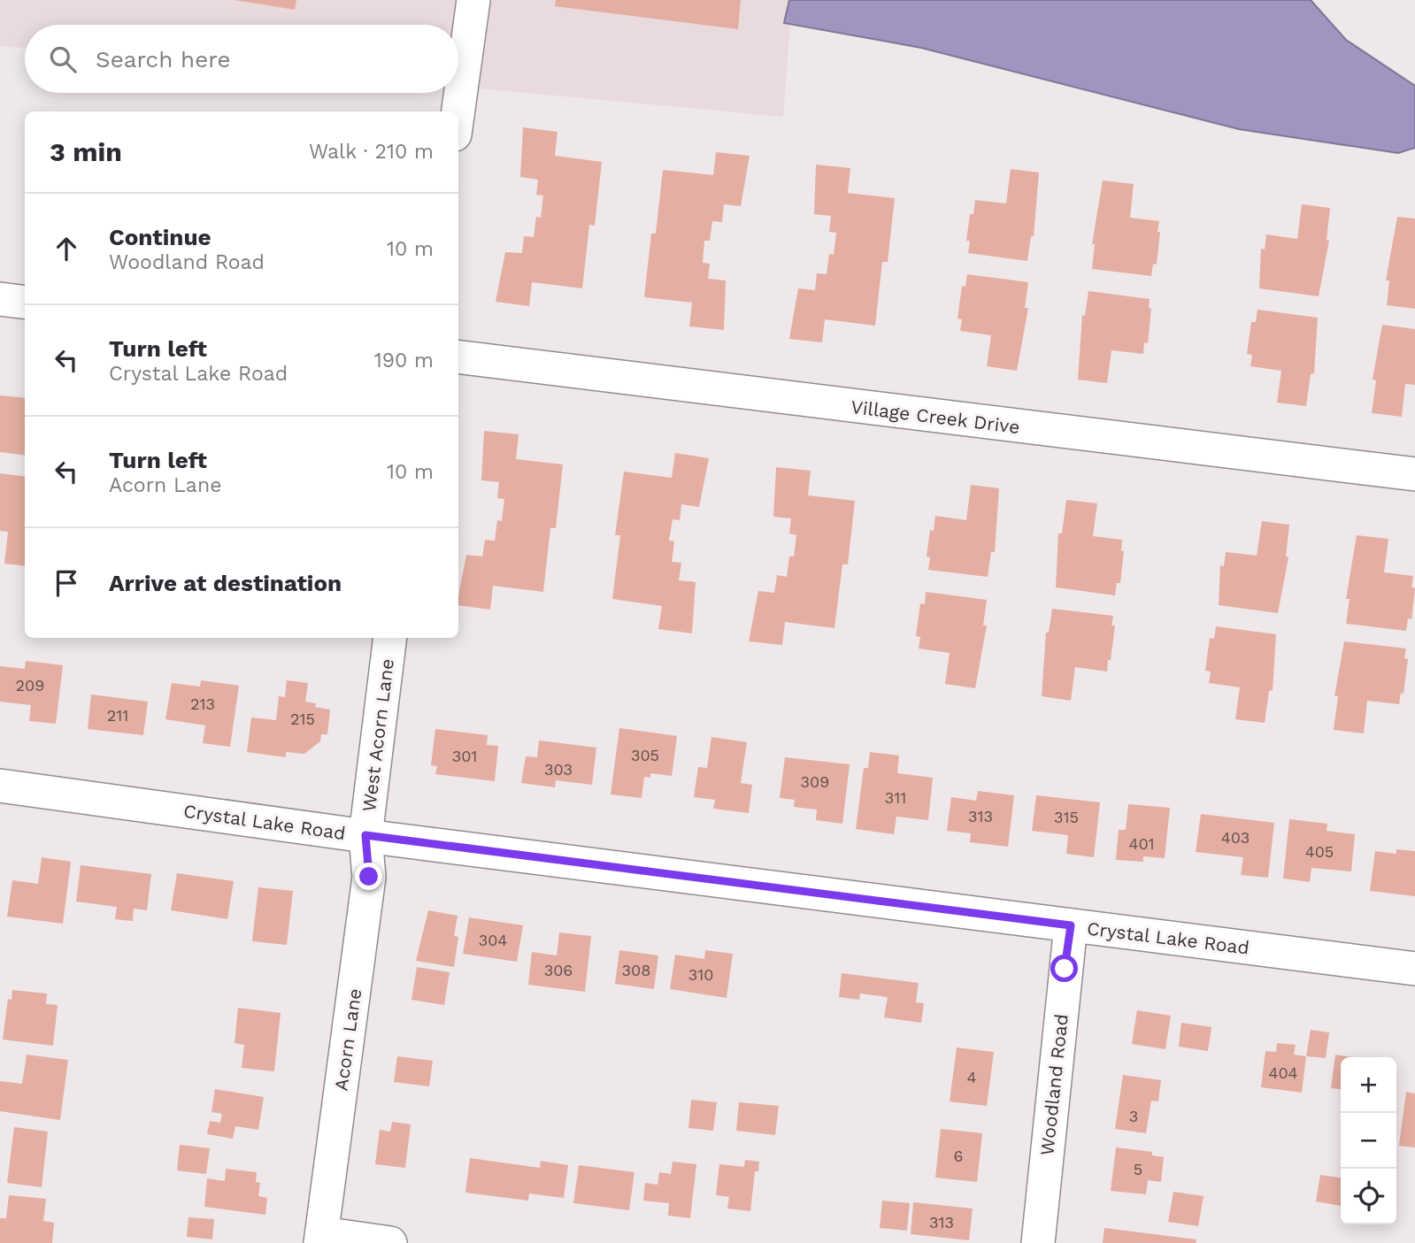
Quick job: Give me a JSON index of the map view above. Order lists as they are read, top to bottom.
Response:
{
  "streets": {
    "street": [
      "Village Creek Drive",
      "West Acorn Lane",
      "Crystal Lake Road",
      "Acorn Lane",
      "Woodland Road"
    ]
  },
  "crossings": [
    ["West Acorn Lane", "Crystal Lake Road"],
    ["West Acorn Lane", "Acorn Lane"],
    ["Crystal Lake Road", "Acorn Lane"],
    ["Crystal Lake Road", "Woodland Road"]
  ],
  "house_numbers": [
    "209",
    "213",
    "211",
    "215",
    "305",
    "301",
    "303",
    "309",
    "311",
    "313",
    "315",
    "403",
    "401",
    "405",
    "304",
    "306",
    "308",
    "310",
    "404",
    "4",
    "3",
    "6",
    "5",
    "313"
  ],
  "page": {
    "search": "Search here",
    "heading": ["3 min", "Walk · 210 m"],
    "list": [
      ["Continue", "Woodland Road", "10 m"],
      ["Turn left", "Crystal Lake Road", "190 m"],
      ["Turn left", "Acorn Lane", "10 m"],
      "Arrive at destination"
    ],
    "map_buttons": ["+", "−"]
  }
}
